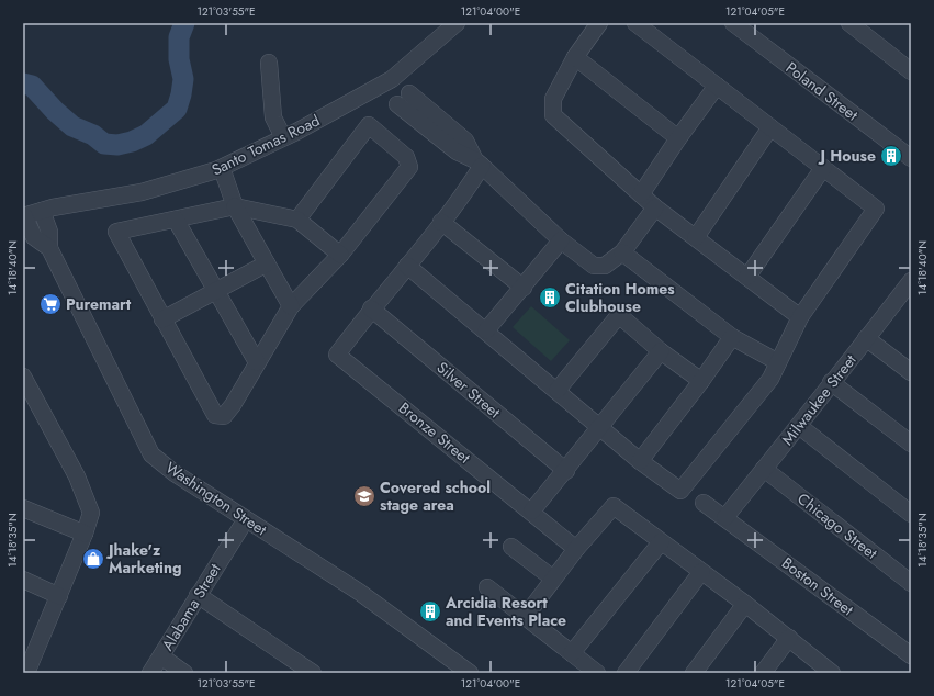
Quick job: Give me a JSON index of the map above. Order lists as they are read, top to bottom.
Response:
{
  "streets": {
    "street": [
      "Poland Street",
      "Santo Tomas Road",
      "Silver Street",
      "Milwaukee Street",
      "Bronze Street",
      "Washington Street",
      "Chicago Street",
      "Boston Street",
      "Alabama Street"
    ]
  },
  "crossings": [
    ["Santo Tomas Road", "Washington Street"],
    ["Silver Street", "Bronze Street"],
    ["Milwaukee Street", "Chicago Street"],
    ["Milwaukee Street", "Boston Street"],
    ["Washington Street", "Alabama Street"]
  ],
  "places": {
    "building": ["J House", "Citation Homes Clubhouse", "Arcidia Resort and Events Place"],
    "supermarket": ["Puremart"],
    "school or university": ["Covered school stage area"],
    "shop": ["Jhake'z Marketing"]
  },
  "coordinates": [
    "121°03'55\"E",
    "121°04'00\"E",
    "121°04'05\"E",
    "14°18'40\"N",
    "14°18'35\"N"
  ]
}
